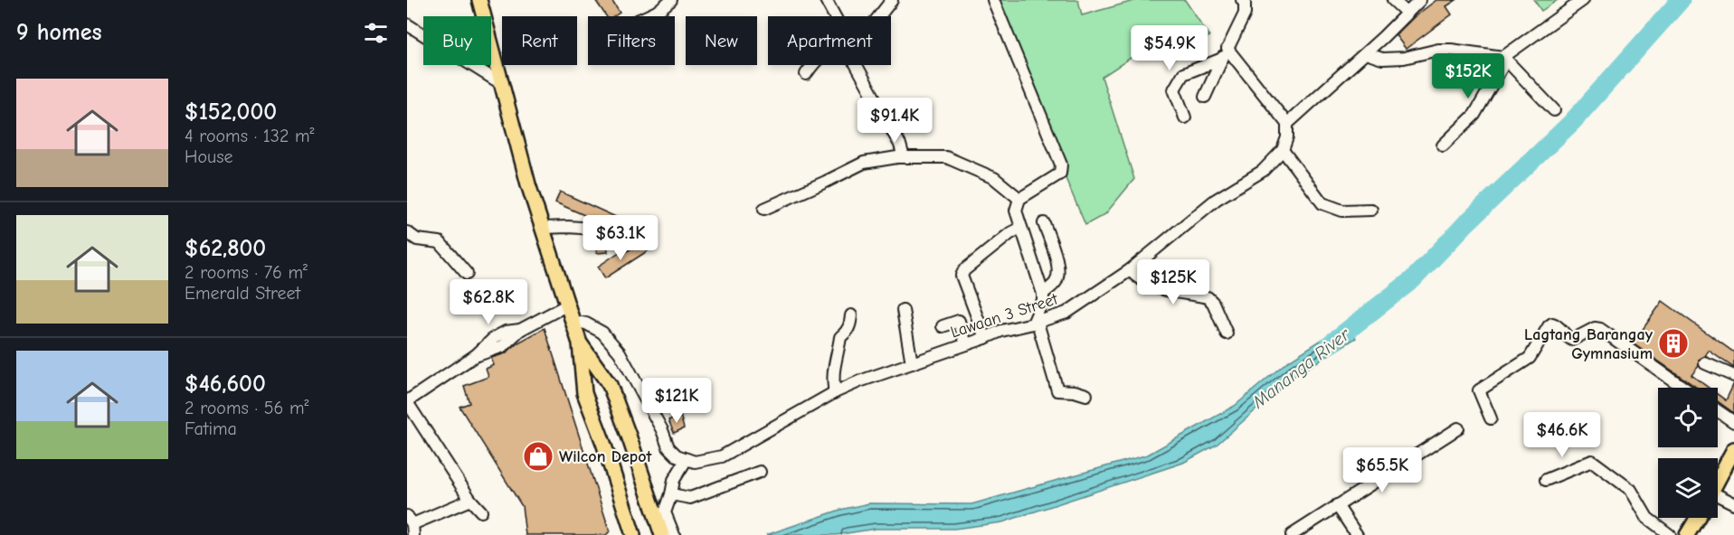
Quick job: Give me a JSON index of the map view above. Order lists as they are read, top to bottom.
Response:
{
  "streets": {
    "street": ["Lawaan 3 Street"]
  },
  "water": ["Mananga River"],
  "places": {
    "building": ["Lagtang Barangay Gymnasium"],
    "shop": ["Wilcon Depot"]
  },
  "page": {
    "heading": "9 homes",
    "chip": [
      "Buy",
      "Rent",
      "Filters",
      "New",
      "Apartment"
    ],
    "price": [
      "$54.9K",
      "$152K",
      "$91.4K",
      "$63.1K",
      "$125K",
      "$62.8K",
      "$121K",
      "$46.6K",
      "$65.5K"
    ],
    "list": [
      {
        "name": "$152,000",
        "note": "4 rooms · 132 m² · House"
      },
      {
        "name": "$62,800",
        "note": "2 rooms · 76 m² · Emerald Street"
      },
      {
        "name": "$46,600",
        "note": "2 rooms · 56 m² · Fatima"
      }
    ]
  }
}
